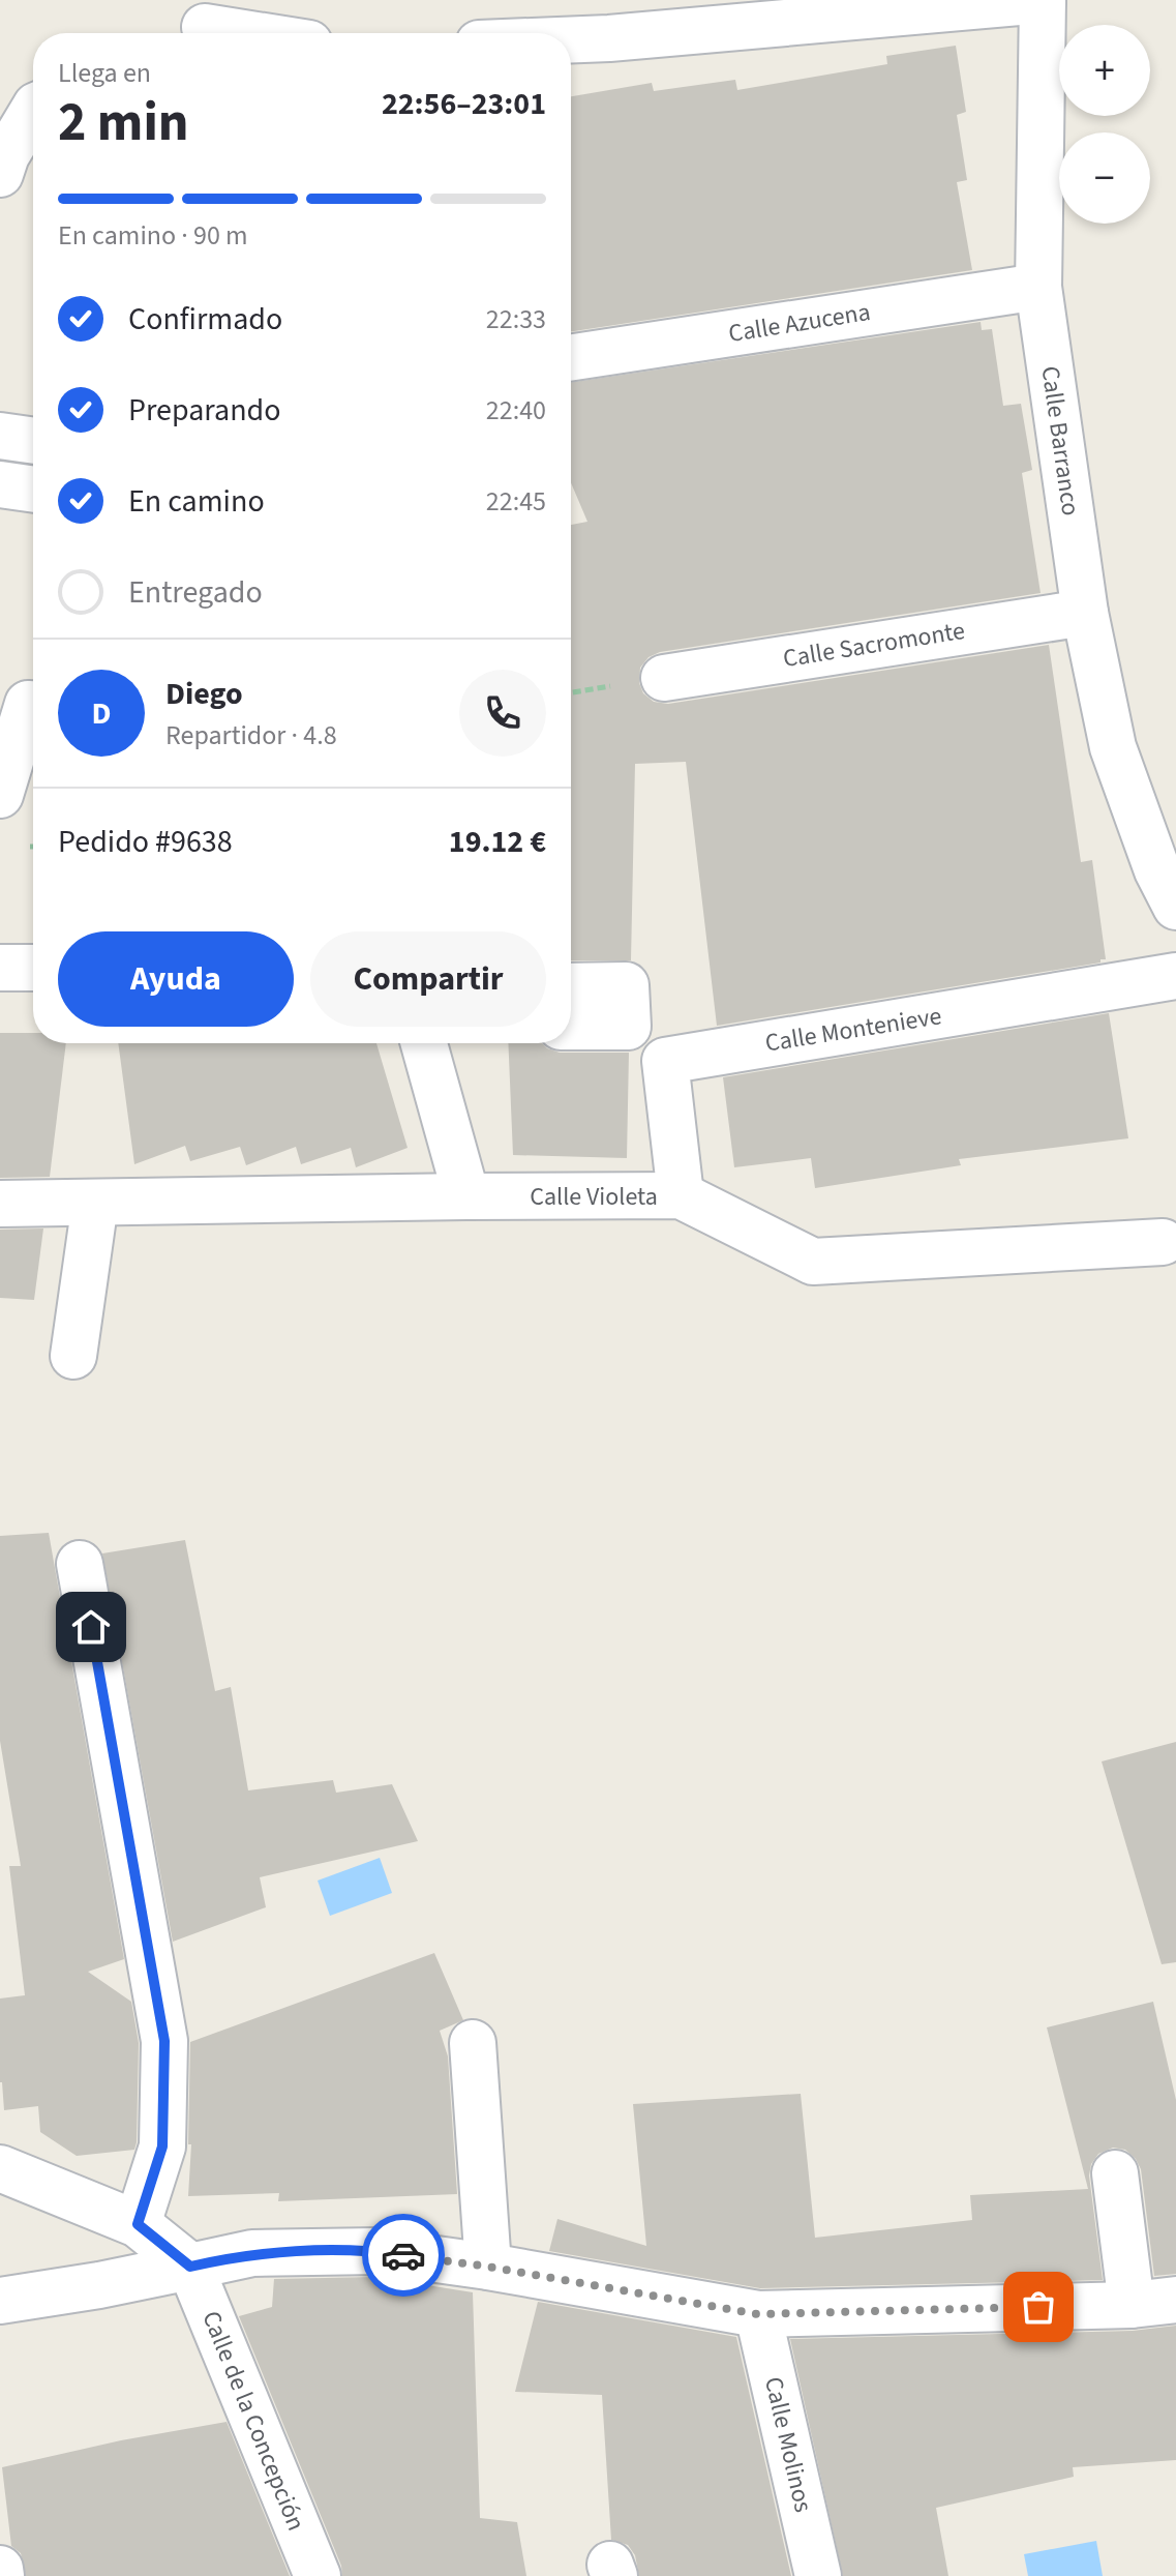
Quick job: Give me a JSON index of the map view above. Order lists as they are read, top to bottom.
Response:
{
  "streets": {
    "street": [
      "Calle Azucena",
      "Calle Barranco",
      "Calle Sacromonte",
      "Calle Montenieve",
      "Calle Violeta",
      "Calle de la Concepción",
      "Calle Molinos"
    ]
  },
  "crossings": [
    ["Calle Azucena", "Calle Barranco"],
    ["Calle Barranco", "Calle Sacromonte"],
    ["Calle Montenieve", "Calle Violeta"]
  ],
  "page": {
    "map_buttons": ["+", "−"],
    "heading": ["2 min", "Llega en", "22:56–23:01"],
    "panel": [
      "Diego",
      "Repartidor · 4.8",
      "Pedido #9638",
      "19.12 €"
    ],
    "bar": "En camino · 90 m",
    "list": [
      ["Confirmado", "22:33"],
      ["Preparando", "22:40"],
      ["En camino", "22:45"],
      "Entregado"
    ],
    "round": "D",
    "buttons": ["Ayuda", "Compartir"]
  }
}
